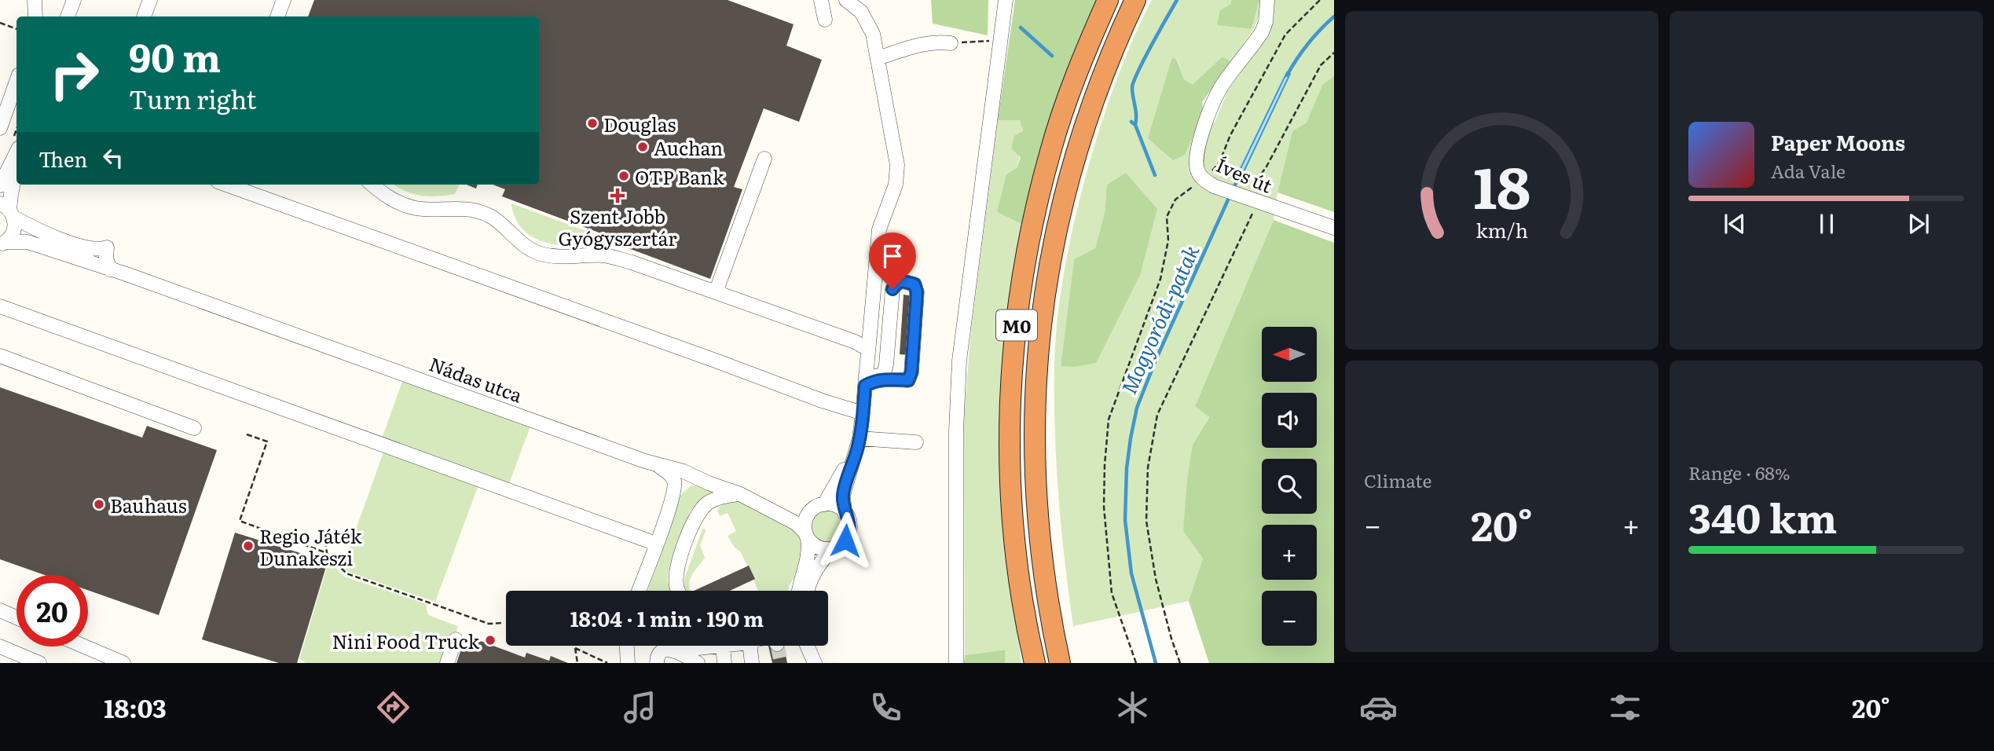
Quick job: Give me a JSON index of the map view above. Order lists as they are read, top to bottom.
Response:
{
  "streets": {
    "highway": ["M0"],
    "street": ["Íves út", "Nádas utca"]
  },
  "water": ["Mogyoródi-patak"],
  "places": {
    "other": [
      "Douglas",
      "Auchan",
      "OTP Bank",
      "Bauhaus",
      "Regio Játék Dunakeszi",
      "Nini Food Truck"
    ],
    "health": ["Szent Jobb Gyógyszertár"]
  },
  "north": "left",
  "page": {
    "turn": ["90 m", "Turn right"],
    "song": ["Paper Moons", "Ada Vale"],
    "then": "Then",
    "map_buttons": ["+", "−"],
    "tile": [
      "Climate",
      ["Range · 68%", "340 km"]
    ],
    "heat": ["−", "20°", "+"],
    "limit": "20",
    "trip": "18:04 · 1 min · 190 m",
    "tabs": ["18:03", "20°"],
    "gauge": ["18", "km/h"]
  }
}
